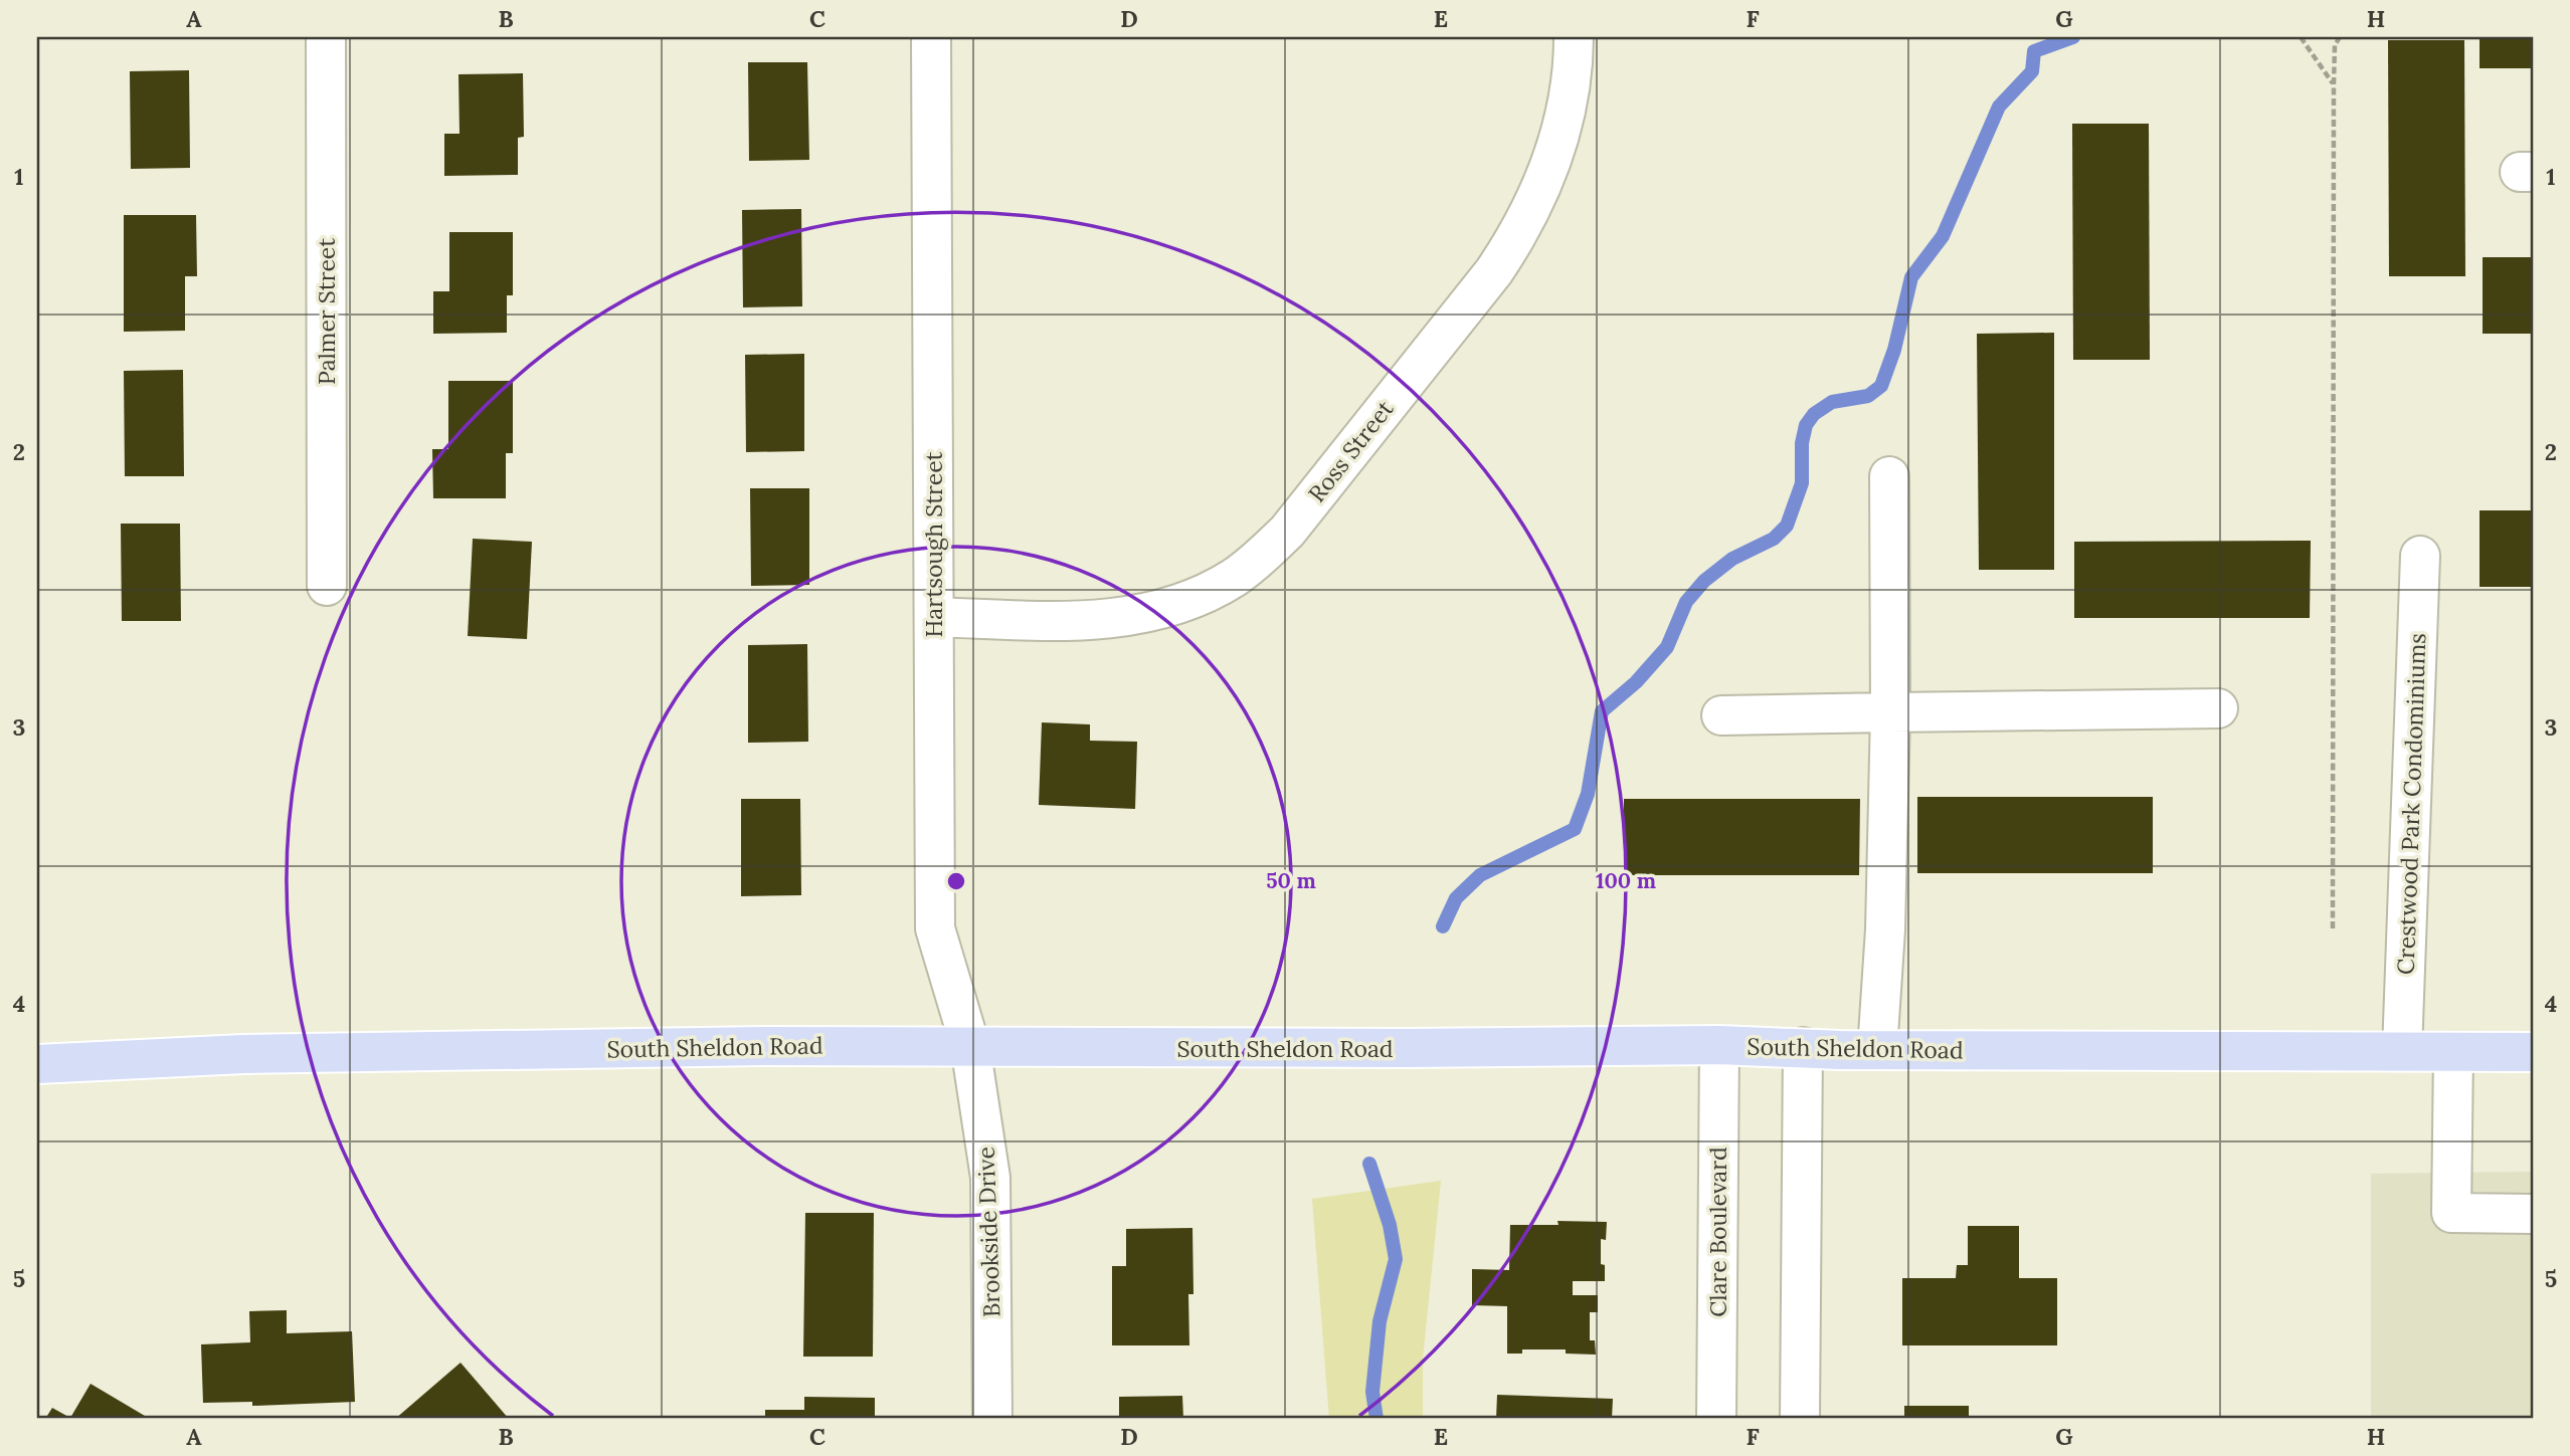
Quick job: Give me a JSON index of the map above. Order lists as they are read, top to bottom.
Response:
{
  "streets": {
    "main road": ["South Sheldon Road"],
    "street": [
      "Palmer Street",
      "Ross Street",
      "Hartsough Street",
      "Crestwood Park Condominiums",
      "Brookside Drive",
      "Clare Boulevard"
    ]
  },
  "crossings": [
    ["Ross Street", "Hartsough Street"],
    ["Hartsough Street", "South Sheldon Road"],
    ["Hartsough Street", "Brookside Drive"],
    ["Crestwood Park Condominiums", "South Sheldon Road"],
    ["South Sheldon Road", "Brookside Drive"],
    ["South Sheldon Road", "Clare Boulevard"]
  ],
  "grid": {
    "columns": [
      "A",
      "B",
      "C",
      "D",
      "E",
      "F",
      "G",
      "H"
    ],
    "rows": [
      "1",
      "2",
      "3",
      "4",
      "5"
    ]
  },
  "rings": ["50 m", "100 m"]
}
